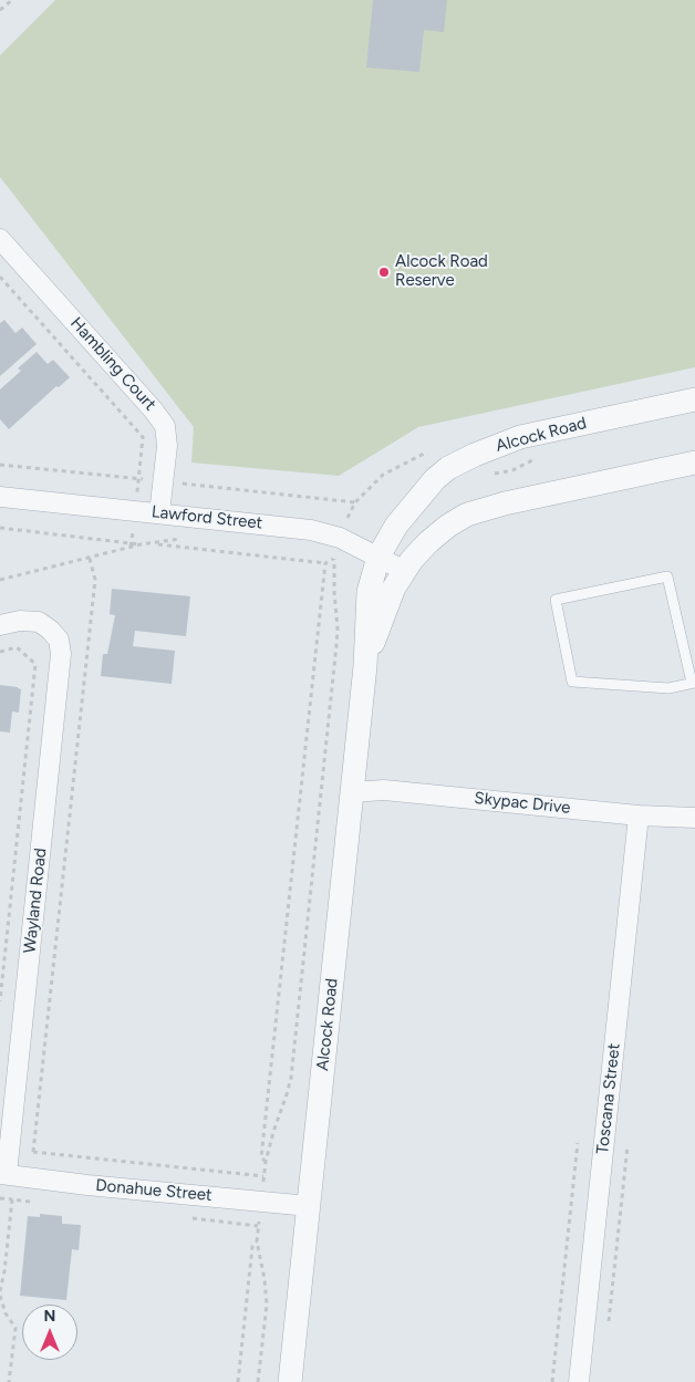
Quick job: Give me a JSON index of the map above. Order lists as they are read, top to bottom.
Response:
{
  "streets": {
    "street": [
      "Hambling Court",
      "Alcock Road",
      "Lawford Street",
      "Skypac Drive",
      "Wayland Road",
      "Toscana Street",
      "Donahue Street"
    ]
  },
  "crossings": [
    ["Hambling Court", "Lawford Street"],
    ["Alcock Road", "Lawford Street"],
    ["Alcock Road", "Skypac Drive"],
    ["Alcock Road", "Donahue Street"],
    ["Skypac Drive", "Toscana Street"],
    ["Wayland Road", "Donahue Street"]
  ],
  "places": ["Alcock Road Reserve"],
  "north": "top"
}
